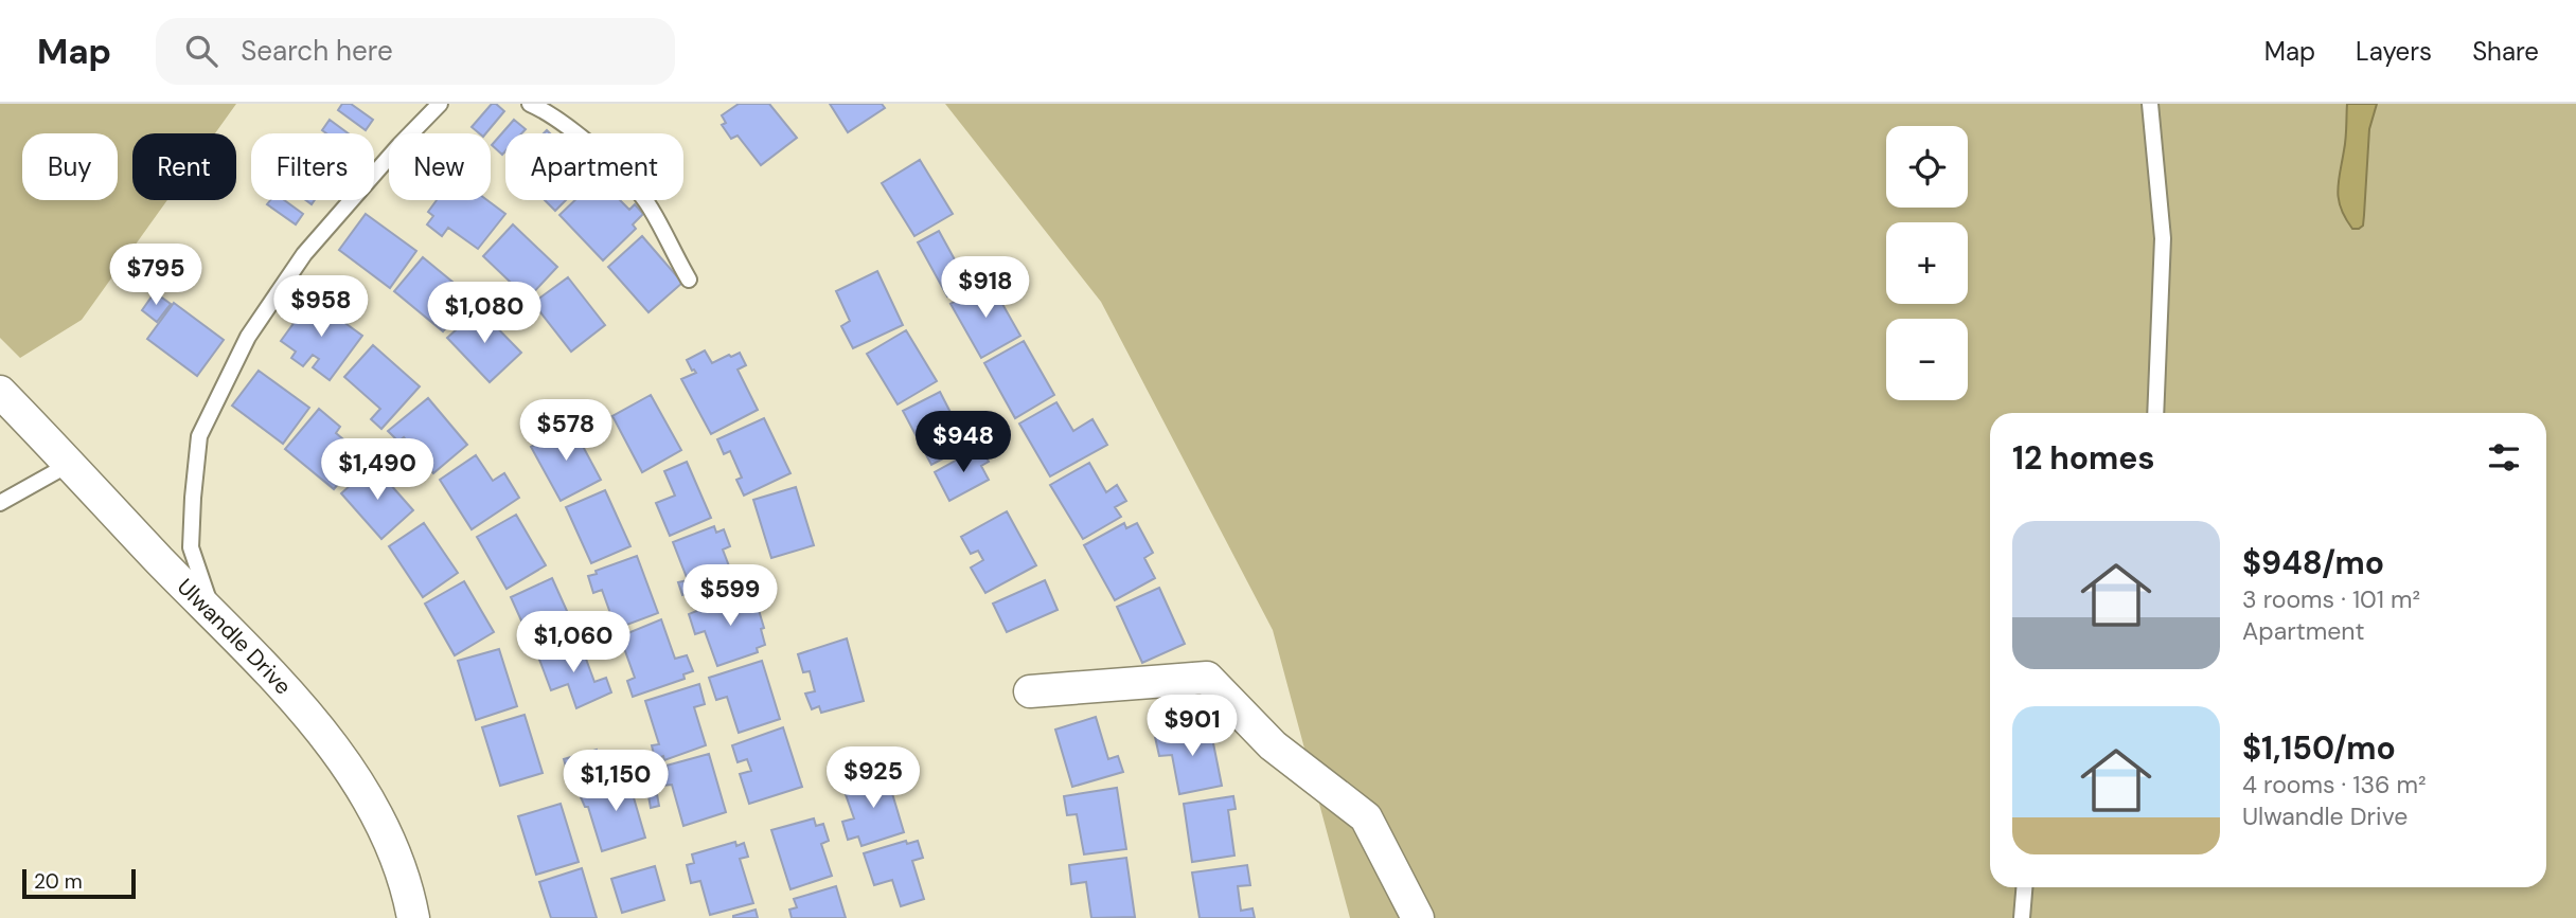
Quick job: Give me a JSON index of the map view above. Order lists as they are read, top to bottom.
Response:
{
  "streets": {
    "street": ["Ulwandle Drive"]
  },
  "scale_bar": "20 m",
  "page": {
    "header": "Map",
    "search": "Search here",
    "nav": ["Map", "Layers", "Share"],
    "map_buttons": ["+", "−"],
    "chip": [
      "Buy",
      "Rent",
      "Filters",
      "New",
      "Apartment"
    ],
    "price": [
      "$795",
      "$918",
      "$958",
      "$1,080",
      "$578",
      "$948",
      "$1,490",
      "$599",
      "$1,060",
      "$901",
      "$925",
      "$1,150"
    ],
    "heading": "12 homes",
    "list": [
      {
        "name": "$948/mo",
        "note": "3 rooms · 101 m² · Apartment"
      },
      {
        "name": "$1,150/mo",
        "note": "4 rooms · 136 m² · Ulwandle Drive"
      }
    ],
    "scale": "20 m"
  }
}
